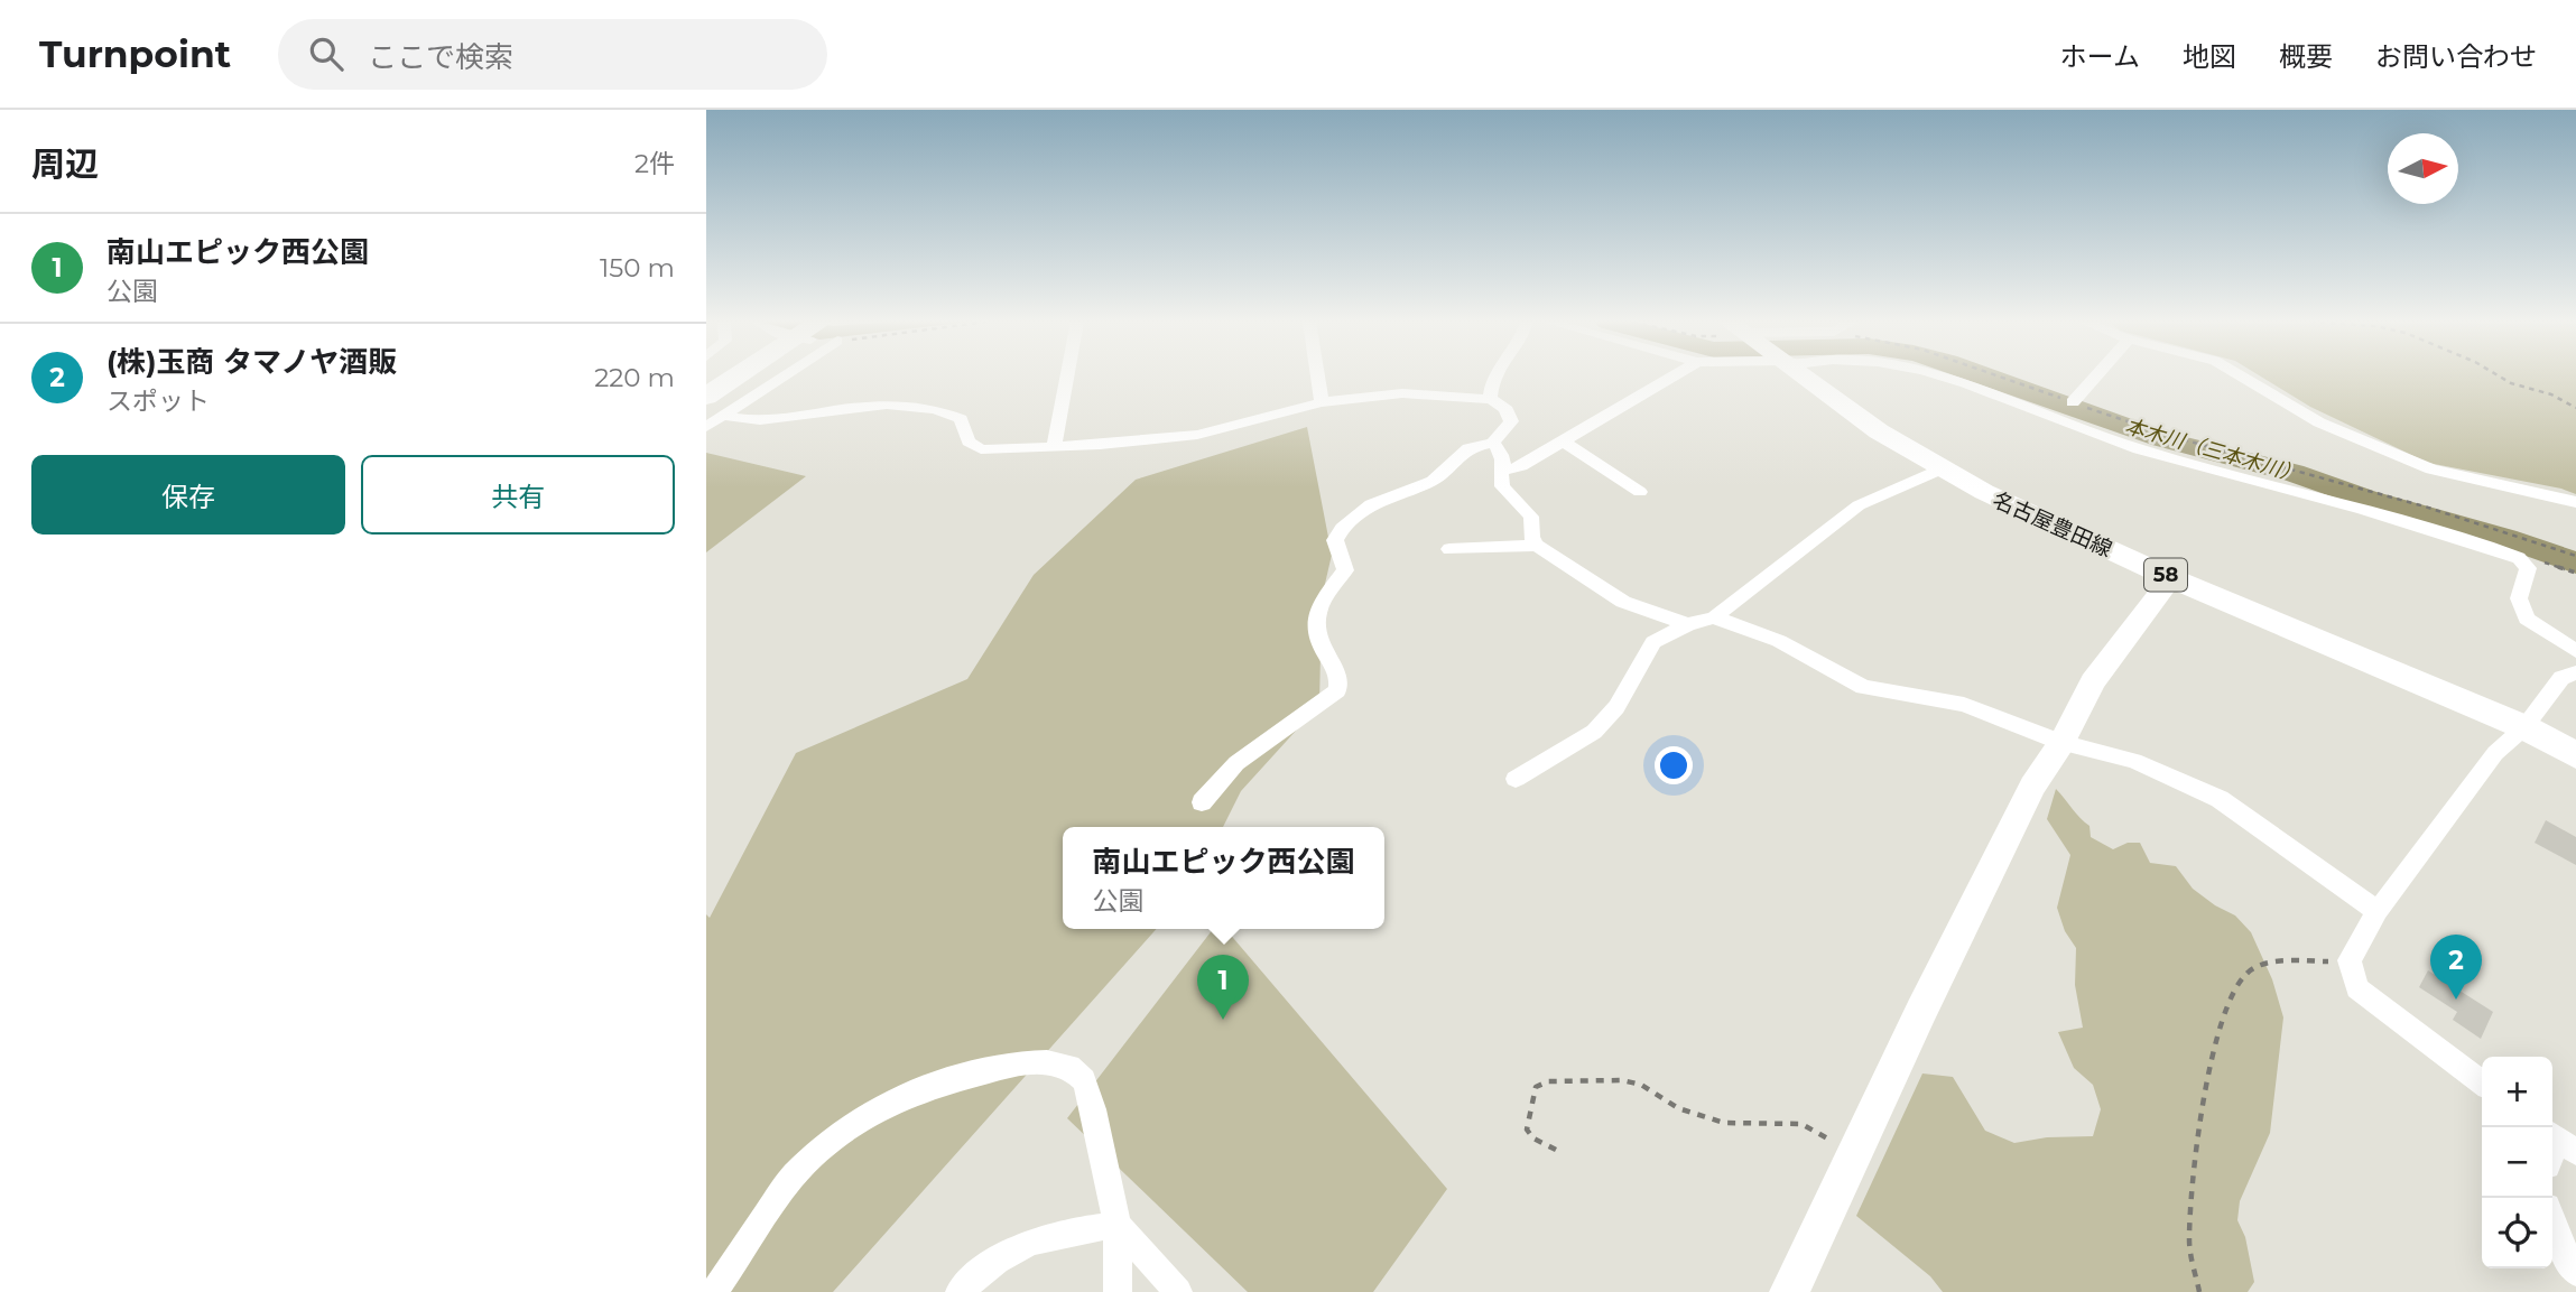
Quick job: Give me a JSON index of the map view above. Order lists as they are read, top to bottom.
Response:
{
  "streets": {
    "main road": ["名古屋豊田線", "58"]
  },
  "water": ["本木川（三本木川）"],
  "north": "right",
  "page": {
    "header": "Turnpoint",
    "search": "ここで検索",
    "nav": [
      "ホーム",
      "地図",
      "概要",
      "お問い合わせ"
    ],
    "heading": ["周辺", "2件"],
    "list": [
      {
        "mark": "1",
        "name": "南山エピック西公園",
        "note": "公園",
        "value": "150 m"
      },
      {
        "mark": "2",
        "name": "(株)玉商 タマノヤ酒販",
        "note": "スポット",
        "value": "220 m"
      }
    ],
    "buttons": ["保存", "共有"],
    "popup": ["南山エピック西公園", "公園"],
    "pins": ["2", "1"],
    "map_buttons": ["+", "−"]
  }
}
